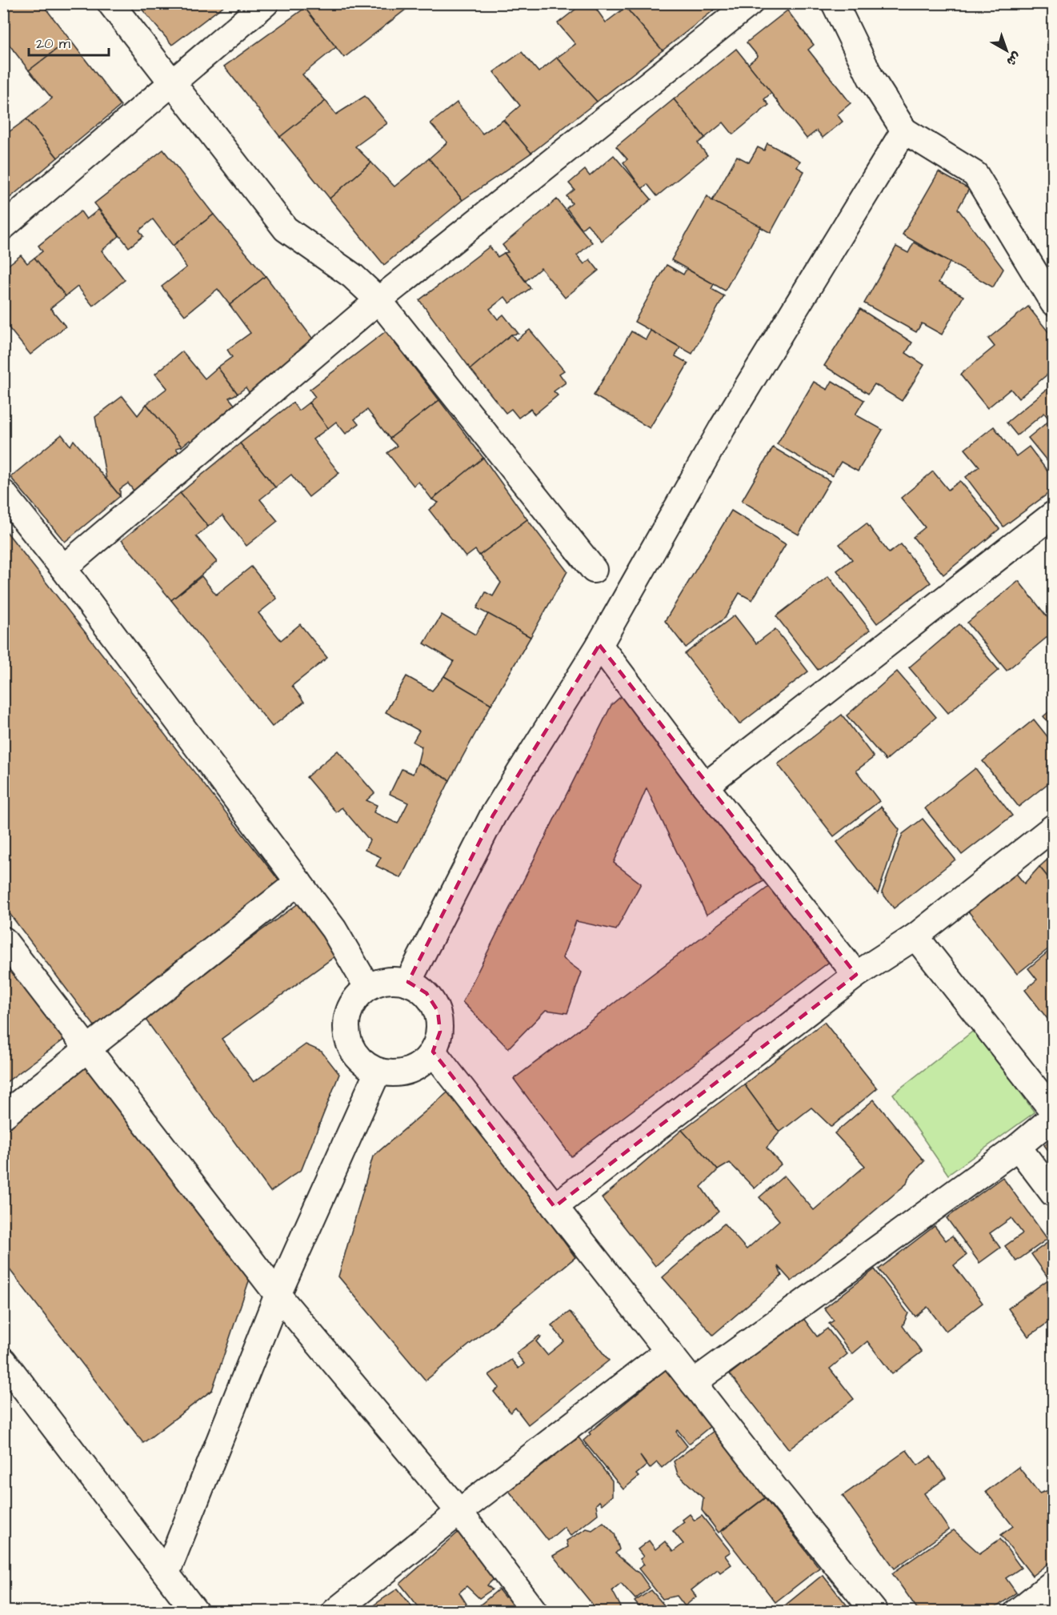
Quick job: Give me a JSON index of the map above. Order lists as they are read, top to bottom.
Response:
{
  "scale_bar": "20 m",
  "north": "bottom right"
}
